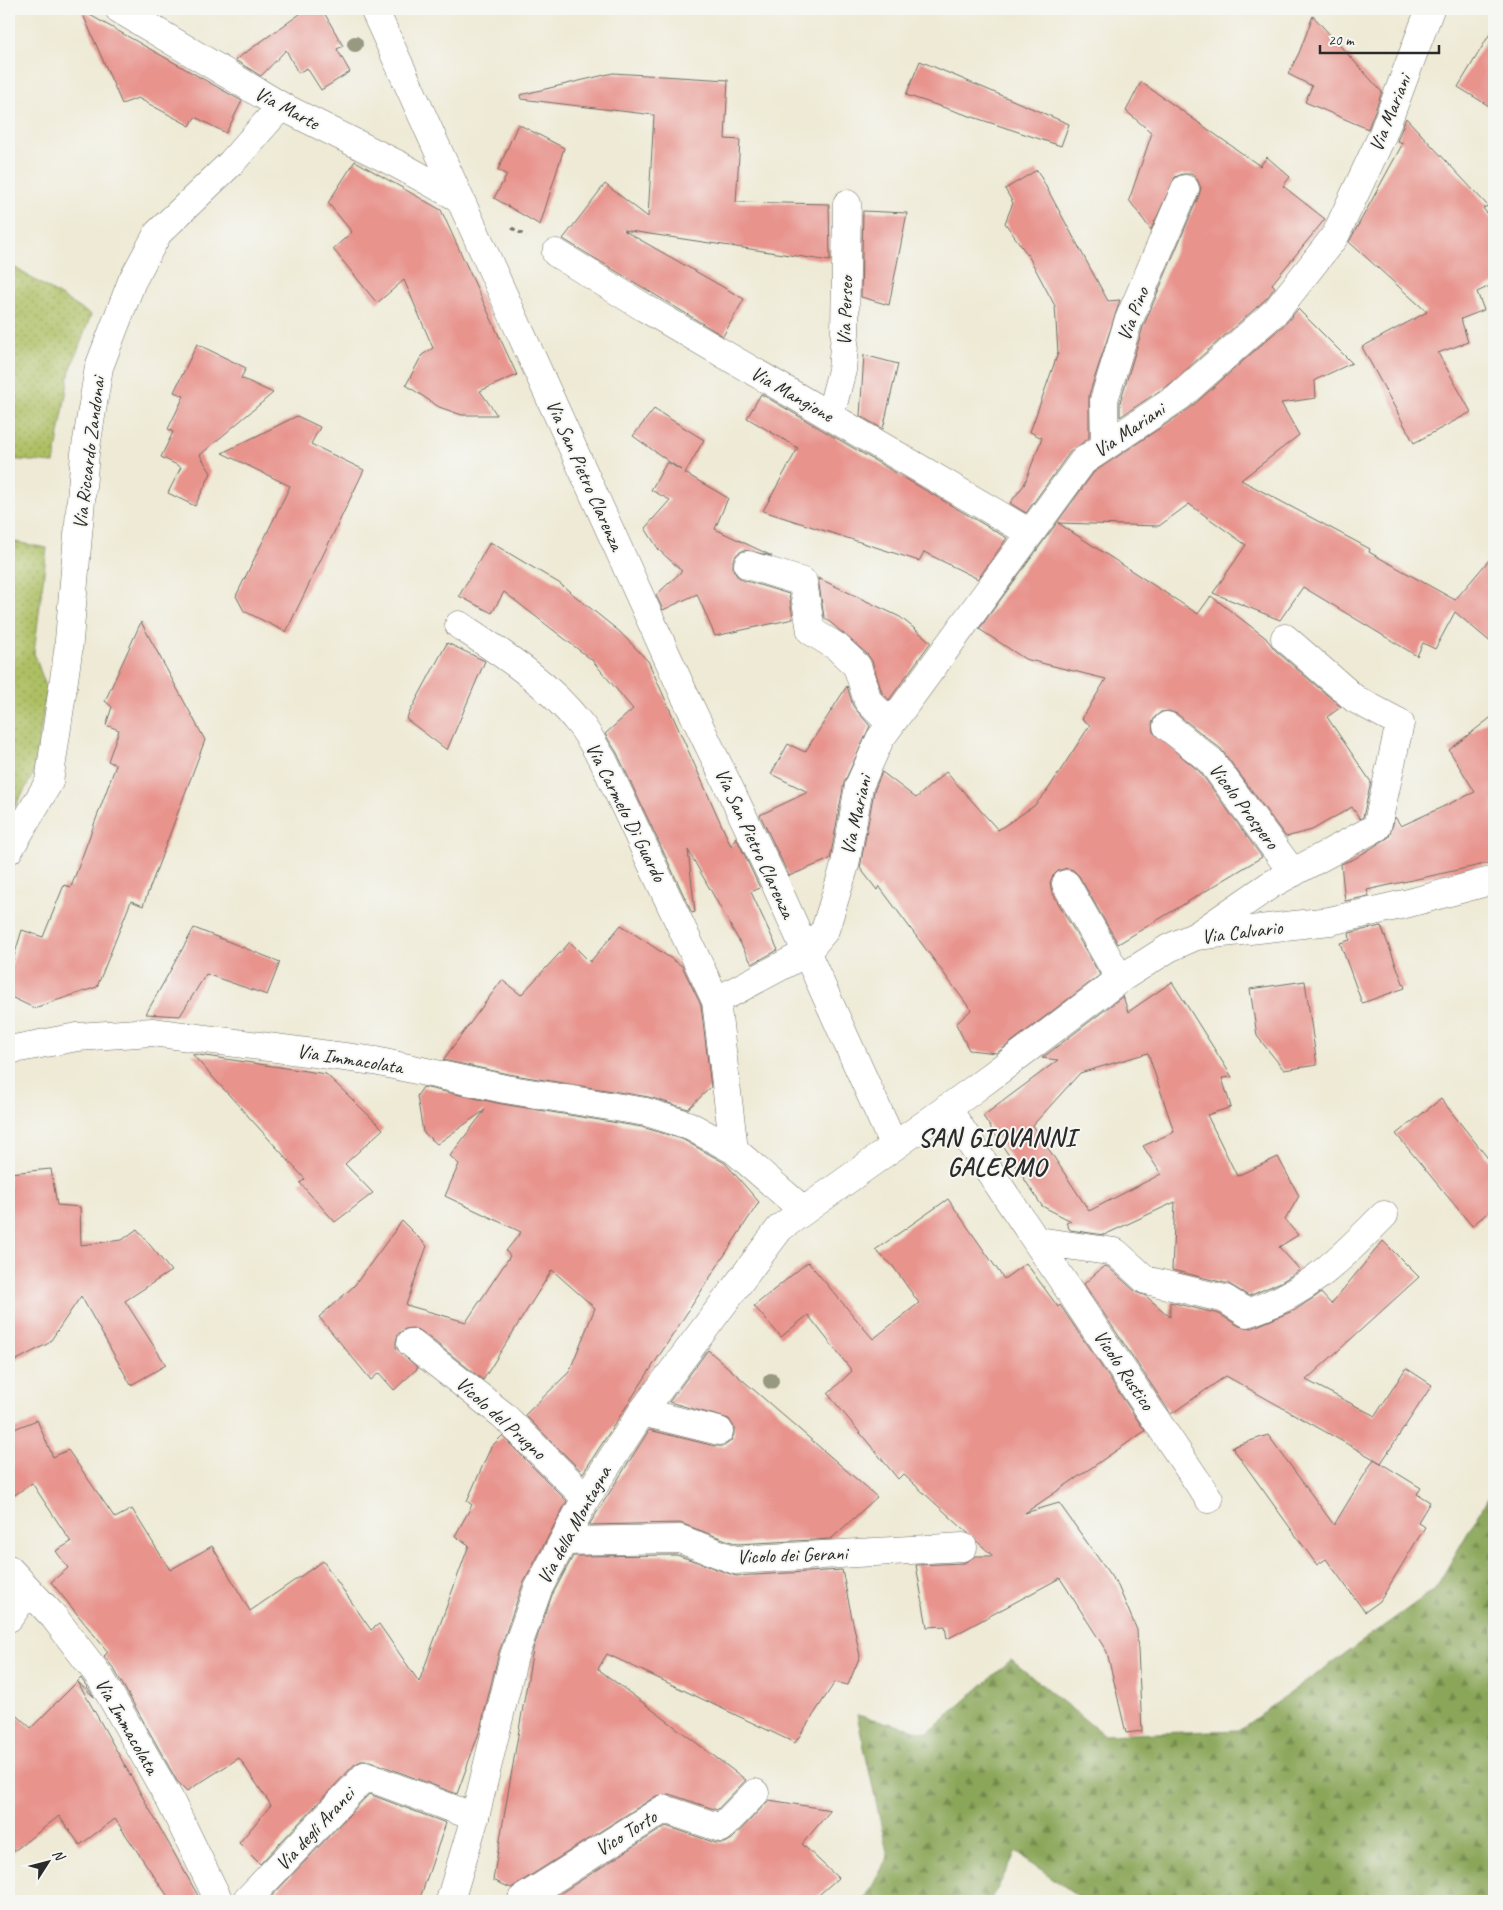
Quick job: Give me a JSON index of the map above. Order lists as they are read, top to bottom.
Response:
{
  "streets": {
    "street": [
      "Via Marte",
      "Via Mariani",
      "Via Perseo",
      "Via Pino",
      "Via Mangione",
      "Via Riccardo Zandonai",
      "Via San Pietro Clarenza",
      "Vicolo Prospero",
      "Via Carmelo Di Guardo",
      "Via Calvario",
      "Via Immacolata",
      "Vicolo Rustico",
      "Vicolo del Prugno",
      "Via della Montagna",
      "Vicolo dei Gerani",
      "Via degli Aranci",
      "Vico Torto"
    ]
  },
  "crossings": [
    ["Via Marte", "Via Riccardo Zandonai"],
    ["Via Marte", "Via San Pietro Clarenza"],
    ["Via Mariani", "Via Pino"],
    ["Via Mariani", "Via Mangione"],
    ["Via Mariani", "Via San Pietro Clarenza"],
    ["Via Perseo", "Via Mangione"],
    ["Via San Pietro Clarenza", "Via Calvario"],
    ["Via San Pietro Clarenza", "Via della Montagna"],
    ["Via Carmelo Di Guardo", "Via Immacolata"],
    ["Via Calvario", "Vicolo Rustico"],
    ["Via Calvario", "Via della Montagna"],
    ["Via Immacolata", "Via della Montagna"],
    ["Vicolo del Prugno", "Via della Montagna"],
    ["Via della Montagna", "Vicolo dei Gerani"],
    ["Via della Montagna", "Via degli Aranci"]
  ],
  "districts": ["SAN GIOVANNI GALERMO"],
  "scale_bar": "20 m",
  "north": "top right"
}
